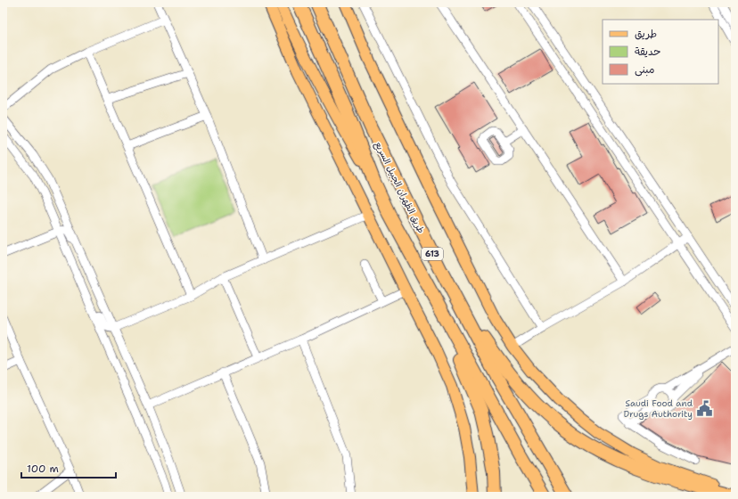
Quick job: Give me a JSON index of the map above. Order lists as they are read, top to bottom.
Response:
{
  "streets": {
    "highway": ["طريق الظهران الجبيل السريع", "613"]
  },
  "places": {
    "public building": ["Saudi Food and Drugs Authority"]
  },
  "legend": ["طريق", "حديقة", "مبنى"],
  "scale_bar": "100 m"
}
